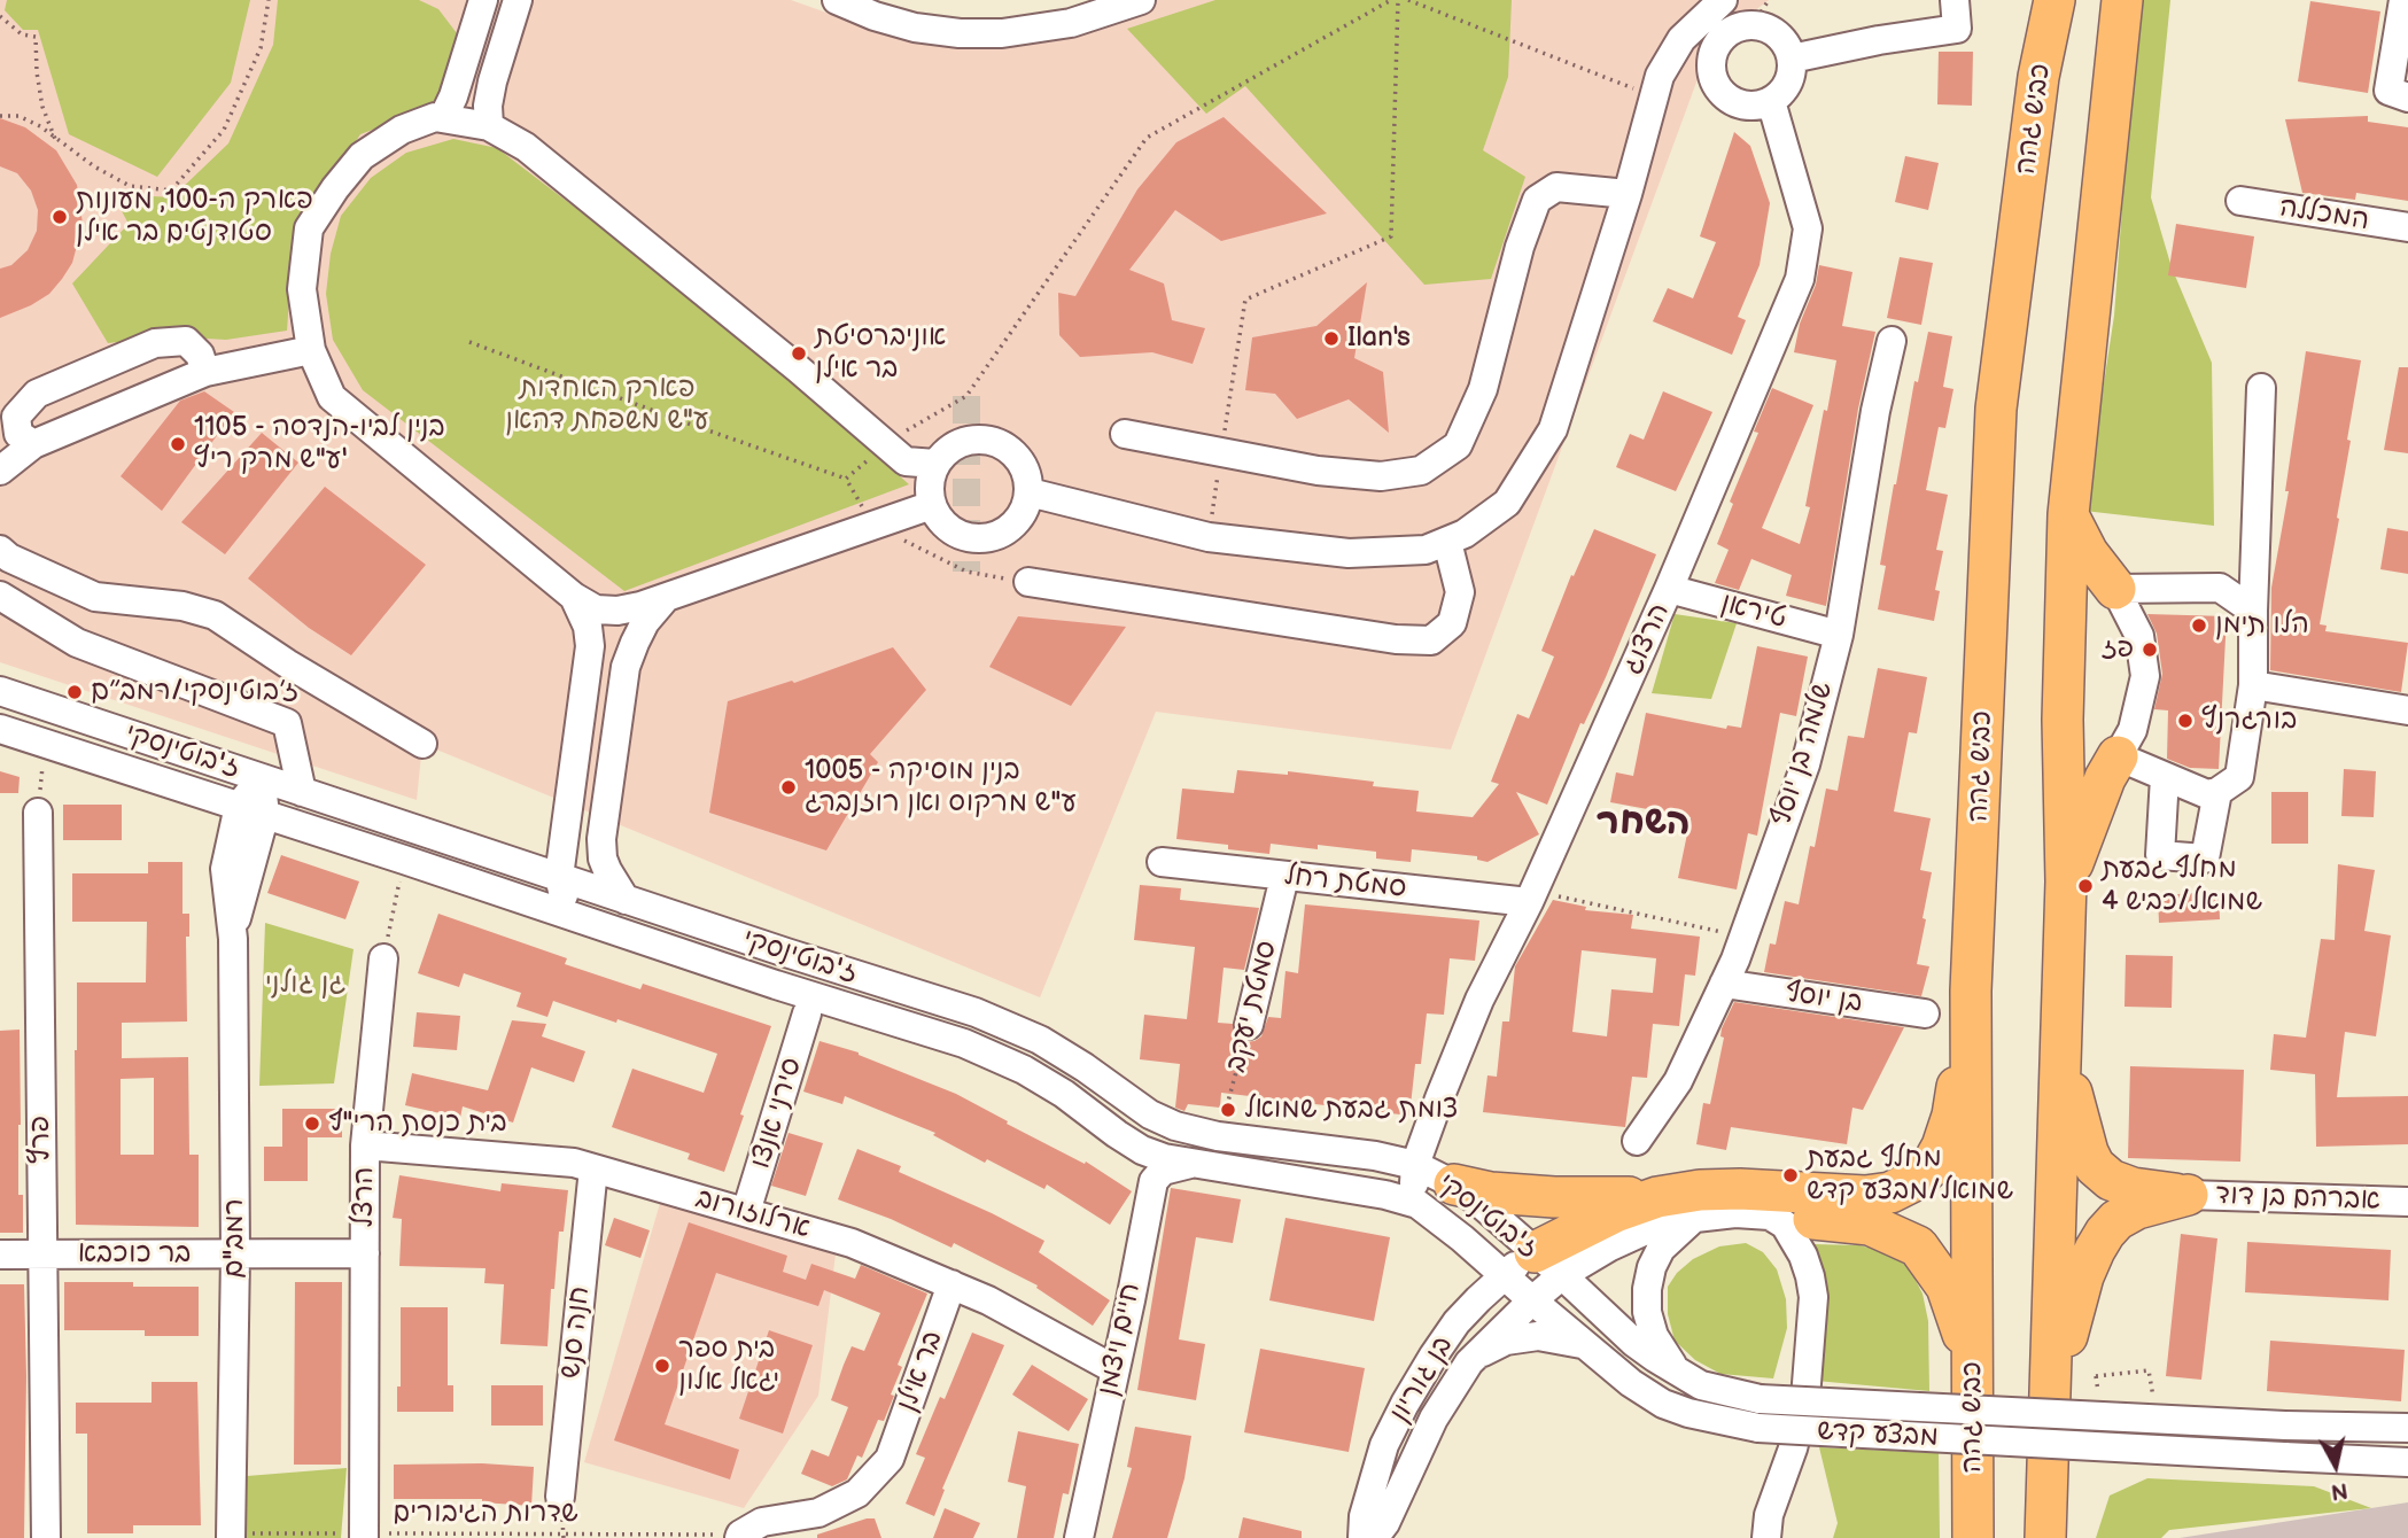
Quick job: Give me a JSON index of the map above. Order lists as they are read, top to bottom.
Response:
{
  "streets": {
    "highway": ["כביש גהה"],
    "street": [
      "המכללה",
      "טיראן",
      "הרצוג",
      "ז'בוטינסקי",
      "שלמה בן יוסף",
      "סמטת רחל",
      "בן יוסף",
      "סמטת יעקב",
      "סירני אנצו",
      "פרץ",
      "הרצל",
      "אברהם בן דוד",
      "ארלוזורוב",
      "רמב\"ם",
      "בר כוכבא",
      "חנה סנש",
      "חיים ויצמן",
      "בר אילן",
      "בן גוריון",
      "מבצע קדש"
    ],
    "path": ["שדרות הגיבורים"]
  },
  "crossings": [
    ["טיראן", "הרצוג"],
    ["טיראן", "שלמה בן יוסף"],
    ["הרצוג", "ז'בוטינסקי"],
    ["הרצוג", "סמטת רחל"],
    ["ז'בוטינסקי", "סמטת יעקב"],
    ["ז'בוטינסקי", "רמב\"ם"],
    ["ז'בוטינסקי", "חיים ויצמן"],
    ["ז'בוטינסקי", "בן גוריון"],
    ["ז'בוטינסקי", "מבצע קדש"],
    ["שלמה בן יוסף", "בן יוסף"],
    ["סמטת רחל", "סמטת יעקב"],
    ["סירני אנצו", "ארלוזורוב"],
    ["פרץ", "בר כוכבא"],
    ["הרצל", "ארלוזורוב"],
    ["הרצל", "בר כוכבא"],
    ["הרצל", "שדרות הגיבורים"],
    ["ארלוזורוב", "חנה סנש"],
    ["ארלוזורוב", "חיים ויצמן"],
    ["ארלוזורוב", "בר אילן"],
    ["רמב\"ם", "בר כוכבא"],
    ["רמב\"ם", "שדרות הגיבורים"],
    ["בר אילן", "שדרות הגיבורים"],
    ["בן גוריון", "מבצע קדש"]
  ],
  "districts": ["השחר"],
  "parks": ["פארק האחדות ע\"ש משפחת דהאן", "גן גולני"],
  "places": [
    "פארק ה-100, מעונות סטודנטים בר אילן",
    "Ilan's",
    "אוניברסיטת בר אילן",
    "1105 - בנין לביו-הנדסה ע\"ש מרק ריץ'",
    "הלו תימן",
    "פז",
    "ז׳בוטינסקי/רמב״ם",
    "בורגרנץ",
    "1005 - בנין מוסיקה ע\"ש מרקוס ואן רוזנברג",
    "מחלף גבעת שמואל/כביש 4",
    "צומת גבעת שמואל",
    "בית כנסת הרי\"ף",
    "מחלף גבעת שמואל/מבצע קדש",
    "בית ספר יגאל אלון"
  ],
  "north": "bottom"
}
